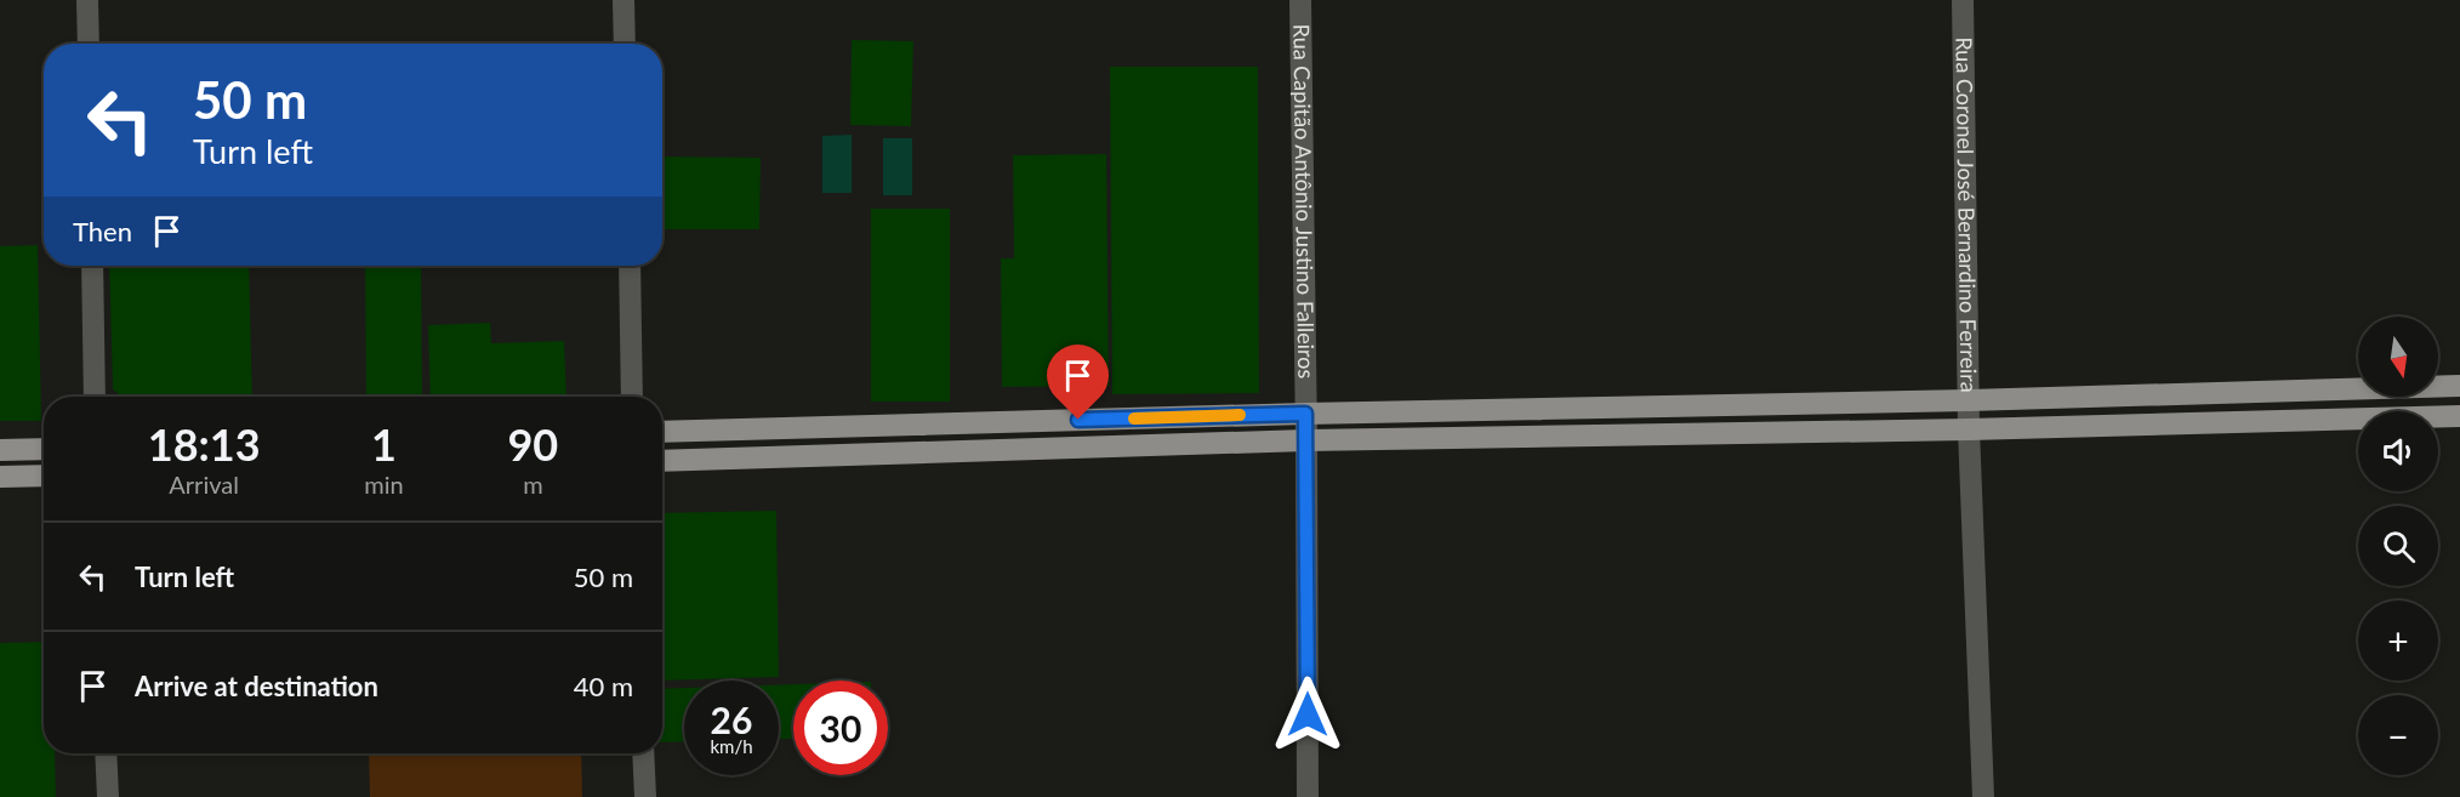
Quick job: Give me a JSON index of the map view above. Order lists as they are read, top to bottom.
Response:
{
  "streets": {
    "street": ["Rua Capitão Antônio Justino Falleiros", "Rua Coronel José Bernardino Ferreira"]
  },
  "north": "bottom",
  "page": {
    "turn": ["50 m", "Turn left"],
    "then": "Then",
    "map_buttons": ["+", "−"],
    "eta": [
      "18:13",
      "Arrival",
      "1",
      "min",
      "90",
      "m"
    ],
    "list": [
      {
        "name": "Turn left",
        "value": "50 m"
      },
      {
        "name": "Arrive at destination",
        "value": "40 m"
      }
    ],
    "speed": "26 km/h",
    "limit": "30"
  }
}
